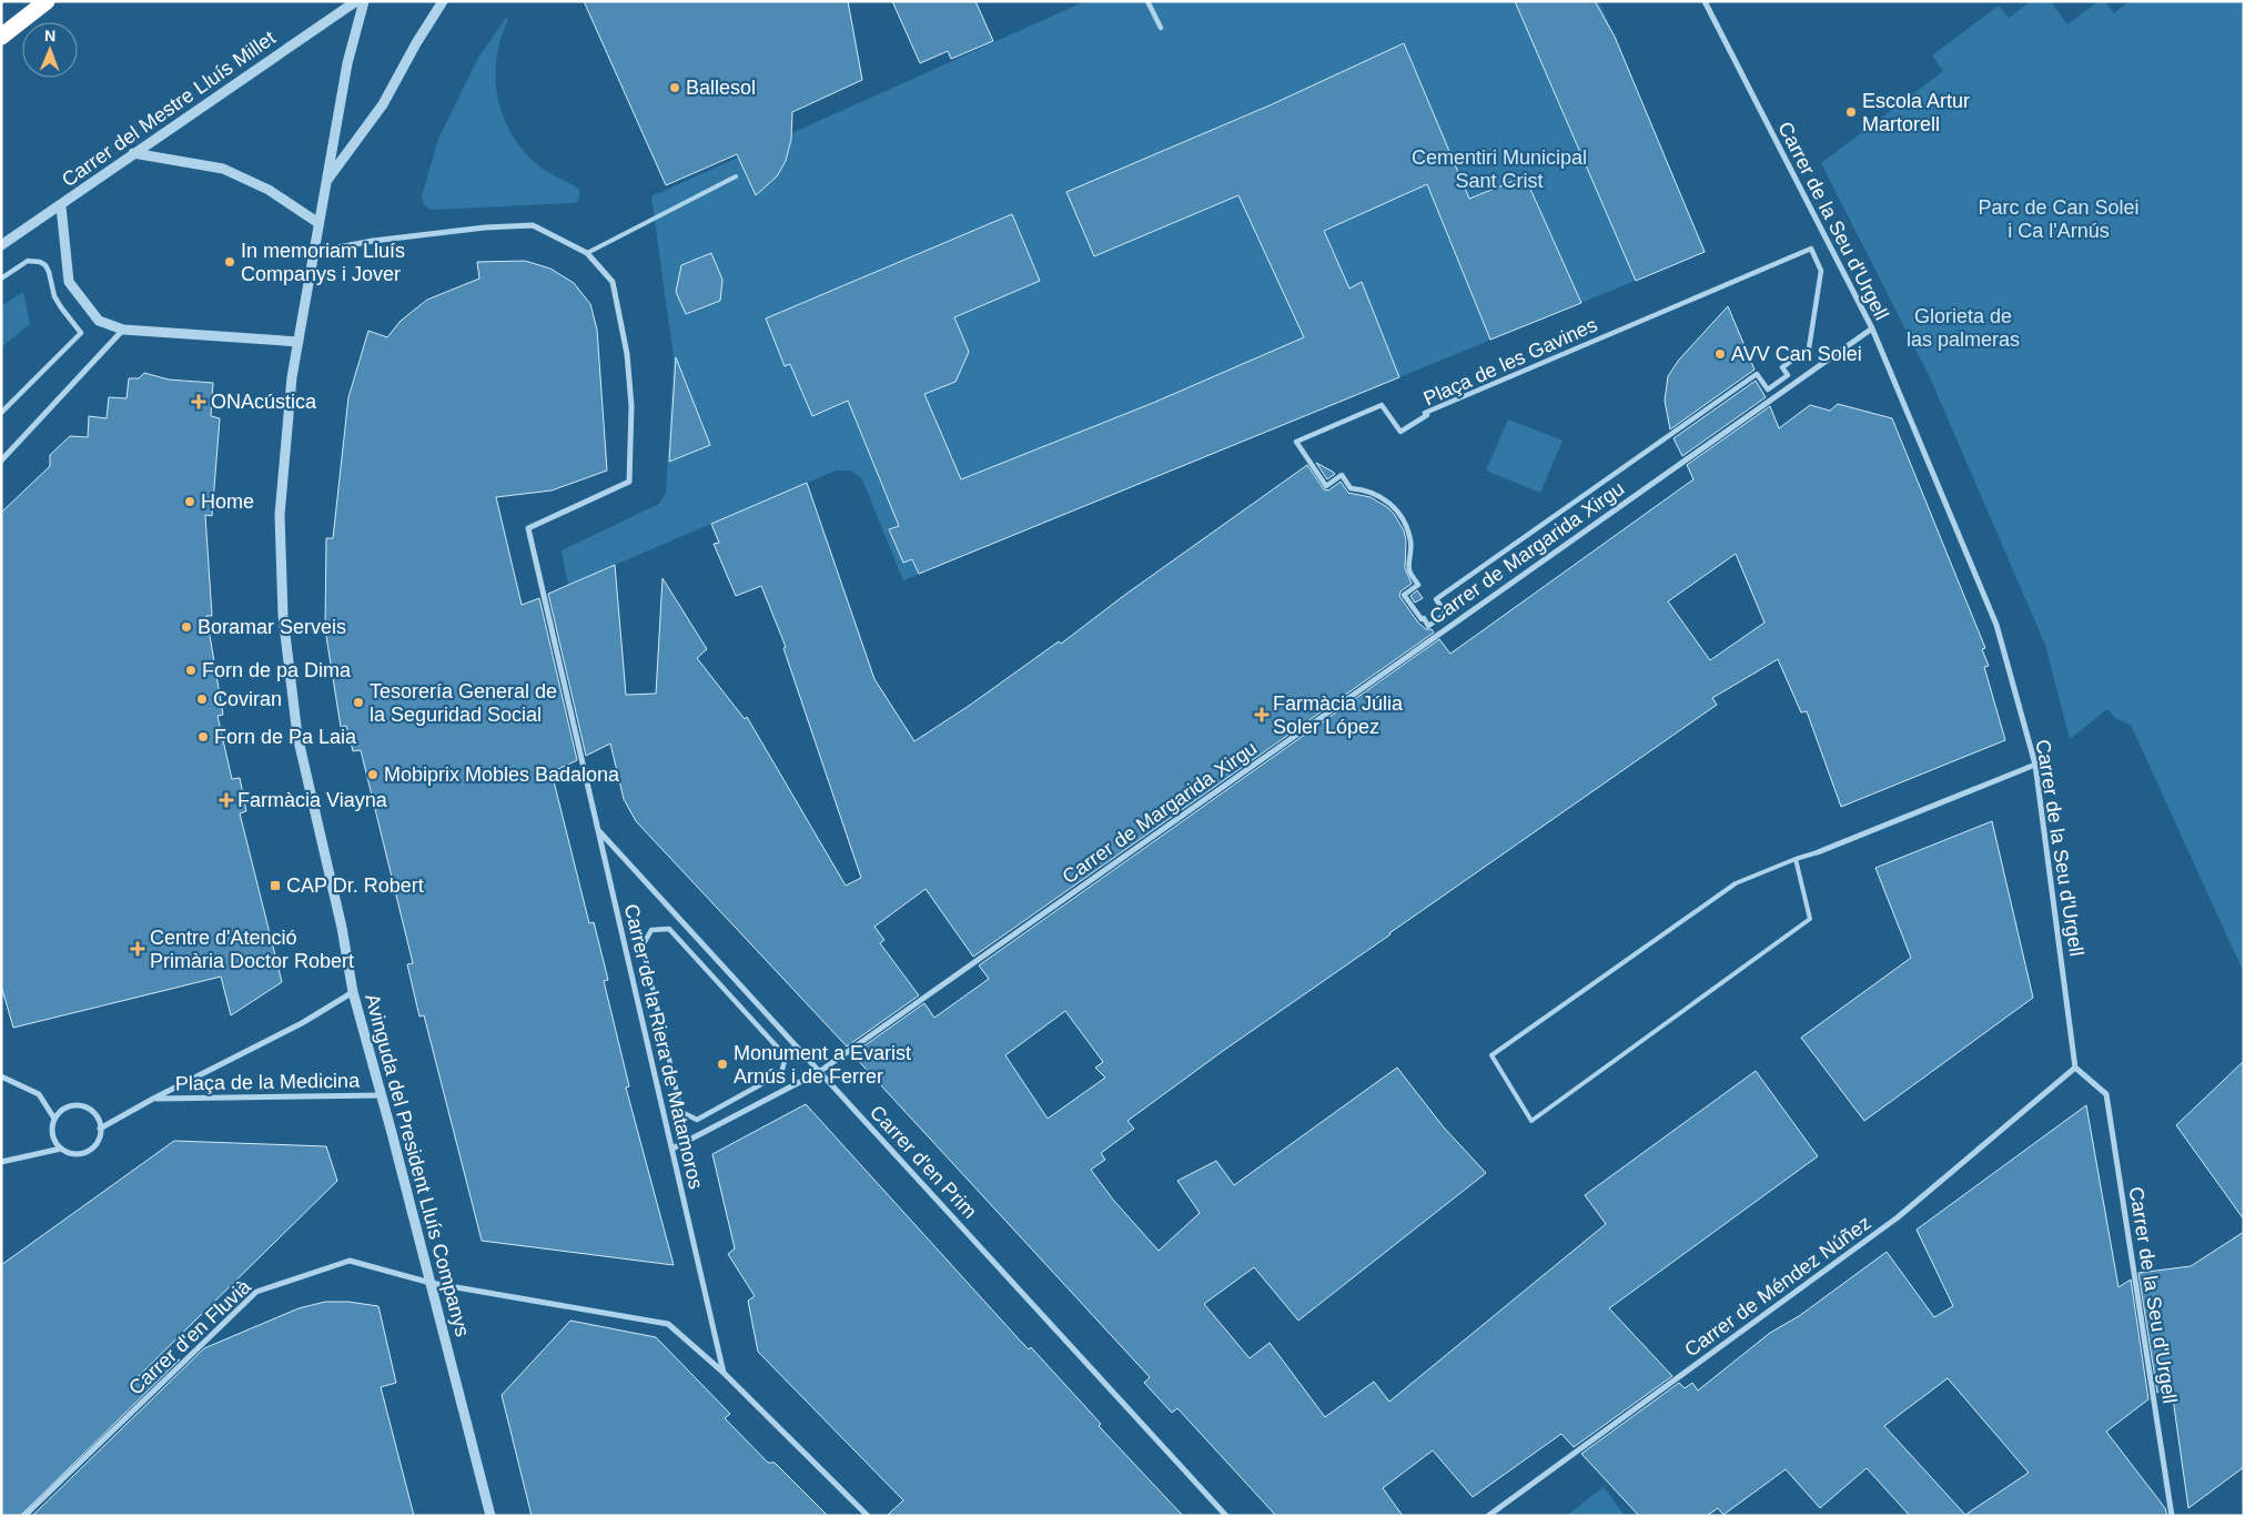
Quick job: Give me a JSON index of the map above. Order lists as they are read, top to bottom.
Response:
{
  "streets": {
    "street": [
      "Carrer del Mestre Lluís Millet",
      "Carrer de la Seu d'Urgell",
      "Plaça de les Gavines",
      "Carrer de Margarida Xirgu",
      "Carrer de la Riera de Matamoros",
      "Plaça de la Medicina",
      "Carrer d'en Prim",
      "Avinguda del President Lluís Companys",
      "Carrer de Méndez Núñez",
      "Carrer d'en Fluvià"
    ]
  },
  "crossings": [
    ["Carrer de la Seu d'Urgell", "Carrer de Margarida Xirgu"],
    ["Carrer de la Seu d'Urgell", "Carrer de Méndez Núñez"],
    ["Carrer de Margarida Xirgu", "Carrer de la Riera de Matamoros"],
    ["Carrer de Margarida Xirgu", "Carrer d'en Prim"],
    ["Carrer de la Riera de Matamoros", "Carrer d'en Prim"],
    ["Carrer de la Riera de Matamoros", "Carrer d'en Fluvià"],
    ["Plaça de la Medicina", "Avinguda del President Lluís Companys"],
    ["Avinguda del President Lluís Companys", "Carrer d'en Fluvià"]
  ],
  "parks": ["Cementiri Municipal Sant Crist", "Parc de Can Solei i Ca l'Arnús", "Glorieta de las palmeras"],
  "places": {
    "other": [
      "Ballesol",
      "Escola Artur Martorell",
      "In memoriam Lluís Companys i Jover",
      "AVV Can Solei",
      "Home",
      "Boramar Serveis",
      "Forn de pa Dima",
      "Coviran",
      "Tesorería General de la Seguridad Social",
      "Forn de Pa Laia",
      "Mobiprix Mobles Badalona",
      "Monument a Evarist Arnús i de Ferrer"
    ],
    "health": [
      "ONAcústica",
      "Farmàcia Júlia Soler López",
      "Farmàcia Viayna",
      "Centre d'Atenció Primària Doctor Robert"
    ],
    "transit": ["CAP Dr. Robert"]
  },
  "north": "top"
}
